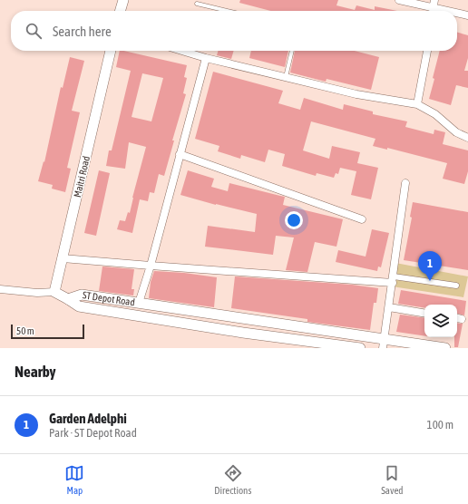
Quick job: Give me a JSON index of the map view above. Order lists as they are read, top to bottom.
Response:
{
  "streets": {
    "street": ["Maitri Road", "ST Depot Road"]
  },
  "scale_bar": "50 m",
  "page": {
    "search": "Search here",
    "pins": "1",
    "scale": "50 m",
    "heading": "Nearby",
    "list": [
      {
        "mark": "1",
        "name": "Garden Adelphi",
        "note": "Park · ST Depot Road",
        "value": "100 m"
      }
    ],
    "nav": ["Map", "Directions", "Saved"]
  }
}
